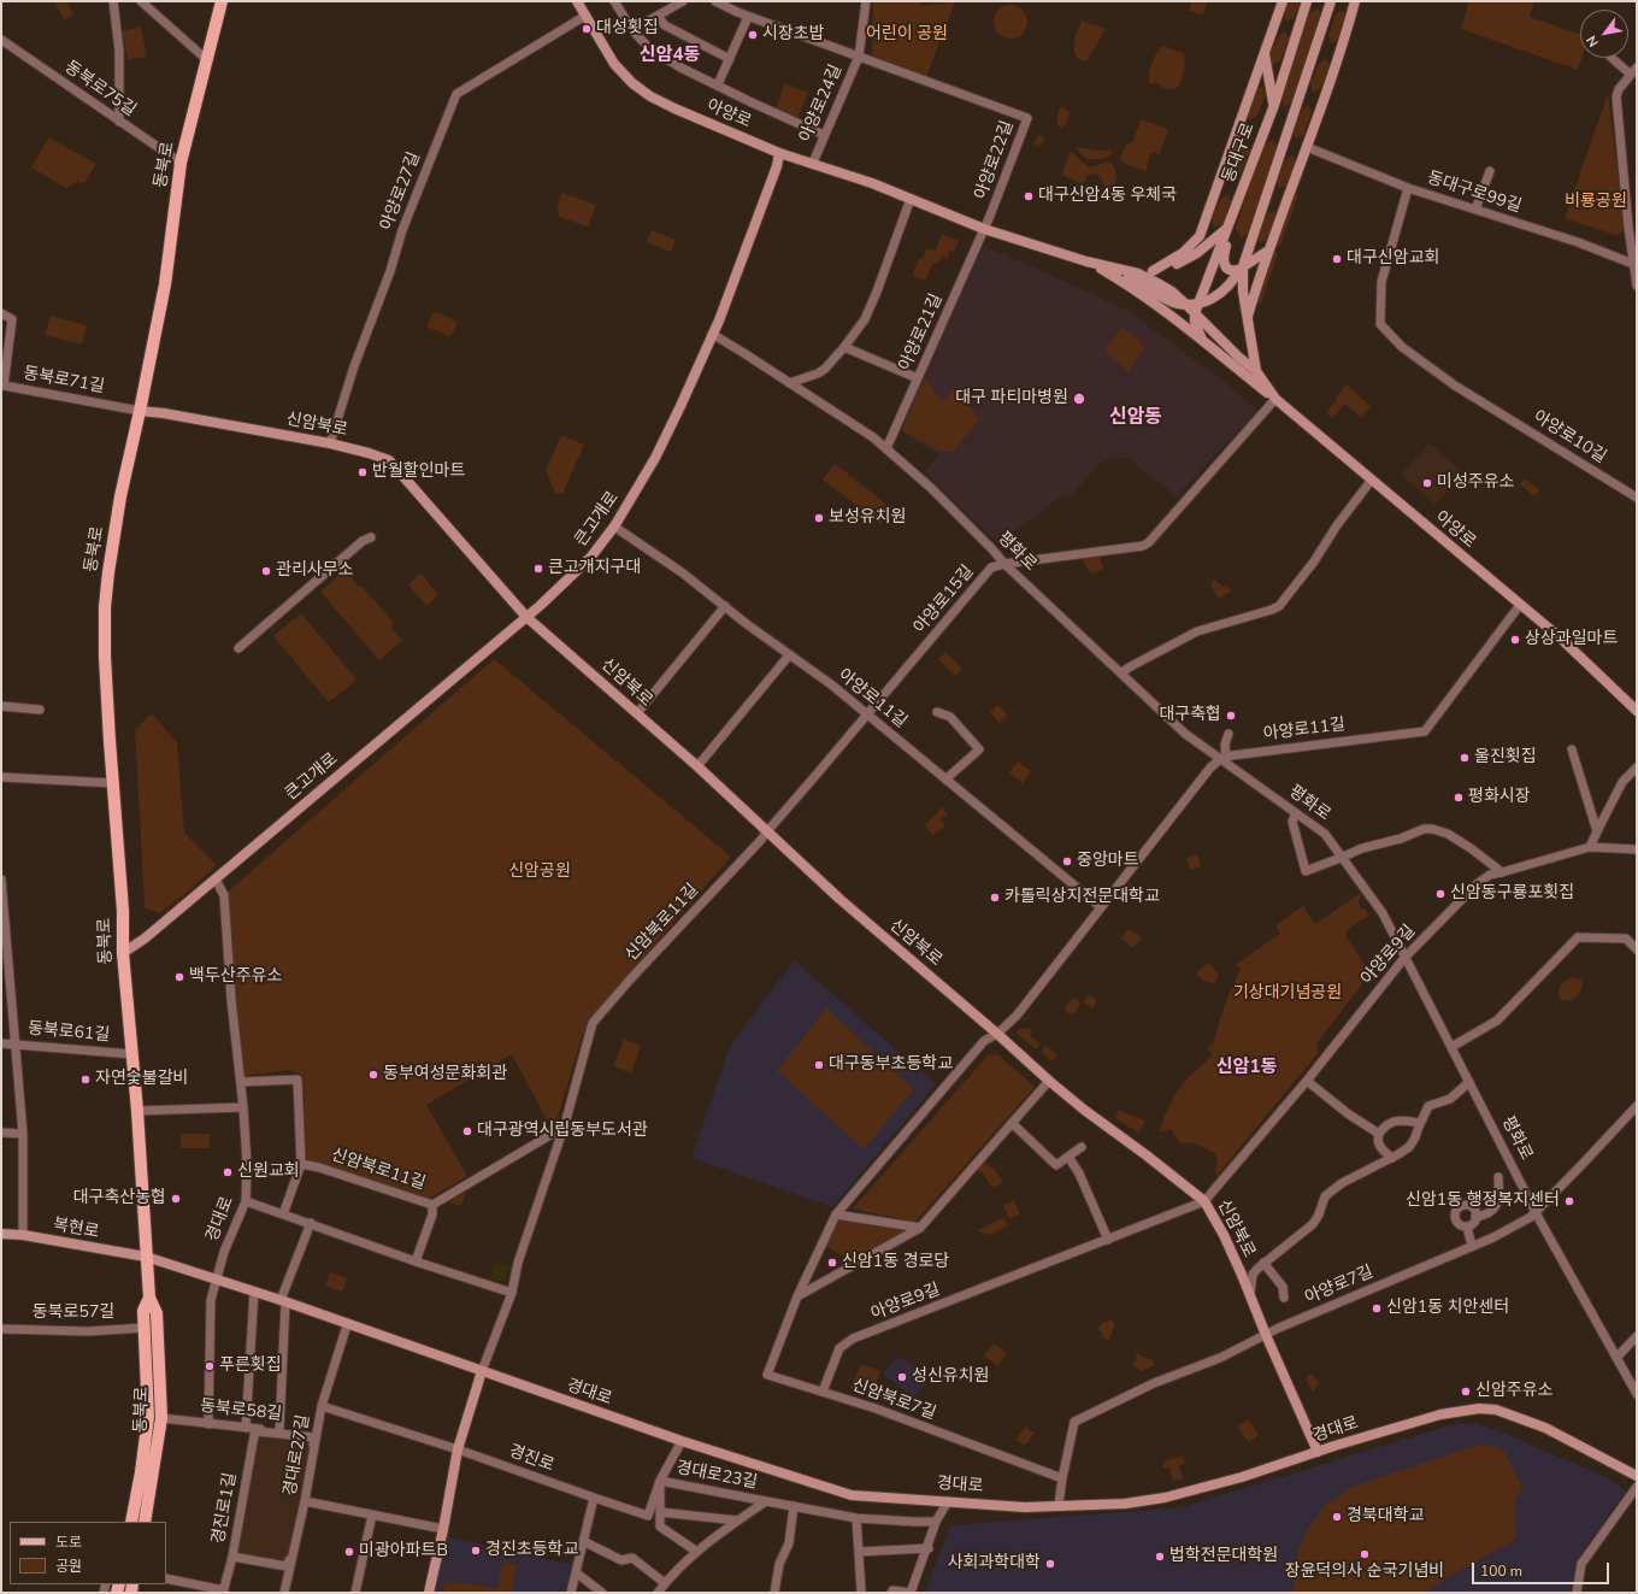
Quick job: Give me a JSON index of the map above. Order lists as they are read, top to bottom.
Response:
{
  "streets": {
    "main road": [
      "아양로",
      "동대구로",
      "동북로",
      "신암북로",
      "큰고개로",
      "경대로",
      "복현로"
    ],
    "street": [
      "동북로75길",
      "아양로24길",
      "아양로22길",
      "아양로27길",
      "동대구로99길",
      "아양로21길",
      "동북로71길",
      "아양로10길",
      "평화로",
      "아양로15길",
      "아양로11길",
      "신암북로11길",
      "아양로9길",
      "동북로61길",
      "아양로7길",
      "동북로57길",
      "신암북로7길",
      "동북로58길",
      "경대로27길",
      "경진로",
      "경대로23길",
      "경진로1길"
    ]
  },
  "crossings": [
    ["동북로75길", "동북로"],
    ["아양로24길", "아양로"],
    ["아양로24길", "아양로22길"],
    ["아양로", "아양로22길"],
    ["아양로", "아양로27길"],
    ["아양로", "아양로21길"],
    ["아양로", "큰고개로"],
    ["아양로", "아양로15길"],
    ["아양로", "아양로11길"],
    ["아양로22길", "아양로21길"],
    ["동북로", "동북로71길"],
    ["동북로", "신암북로"],
    ["동북로", "큰고개로"],
    ["동북로", "동북로61길"],
    ["동북로", "경대로"],
    ["동북로", "복현로"],
    ["동북로", "동북로57길"],
    ["동북로", "동북로58길"],
    ["아양로27길", "신암북로"],
    ["동대구로99길", "아양로10길"],
    ["아양로21길", "평화로"],
    ["동북로71길", "신암북로"],
    ["신암북로", "큰고개로"],
    ["신암북로", "아양로15길"],
    ["신암북로", "신암북로11길"],
    ["신암북로", "아양로9길"],
    ["신암북로", "경대로"],
    ["신암북로", "아양로7길"],
    ["신암북로", "신암북로7길"],
    ["큰고개로", "평화로"],
    ["큰고개로", "아양로11길"],
    ["평화로", "아양로15길"],
    ["평화로", "아양로11길"],
    ["평화로", "아양로9길"],
    ["평화로", "아양로7길"],
    ["아양로15길", "아양로11길"],
    ["아양로15길", "신암북로11길"],
    ["신암북로11길", "경대로"],
    ["아양로9길", "신암북로7길"],
    ["경대로", "복현로"],
    ["경대로", "동북로58길"],
    ["경대로", "경대로27길"],
    ["경대로", "경대로23길"],
    ["아양로7길", "신암북로7길"],
    ["동북로58길", "경대로27길"],
    ["동북로58길", "경진로1길"],
    ["경대로27길", "경진로"],
    ["경진로", "경대로23길"]
  ],
  "districts": ["신암4동", "신암동", "신암1동"],
  "parks": [
    "어린이 공원",
    "비룡공원",
    "신암공원",
    "기상대기념공원"
  ],
  "places": [
    "대성횟집",
    "시장초밥",
    "대구신암4동 우체국",
    "대구신암교회",
    "대구 파티마병원",
    "반월할인마트",
    "미성주유소",
    "보성유치원",
    "큰고개지구대",
    "관리사무소",
    "상상과일마트",
    "대구축협",
    "울진횟집",
    "평화시장",
    "중앙마트",
    "신암동구룡포횟집",
    "카톨릭상지전문대학교",
    "백두산주유소",
    "대구동부초등학교",
    "동부여성문화회관",
    "자연숯불갈비",
    "대구광역시립동부도서관",
    "신원교회",
    "대구축산농협",
    "신암1동 행정복지센터",
    "신암1동 경로당",
    "신암1동 치안센터",
    "푸른횟집",
    "성신유치원",
    "신암주유소",
    "경북대학교",
    "경진초등학교",
    "미광아파트B",
    "장윤덕의사 순국기념비",
    "법학전문대학원",
    "사회과학대학"
  ],
  "legend": ["도로", "공원"],
  "scale_bar": "100 m",
  "north": "bottom left"
}
